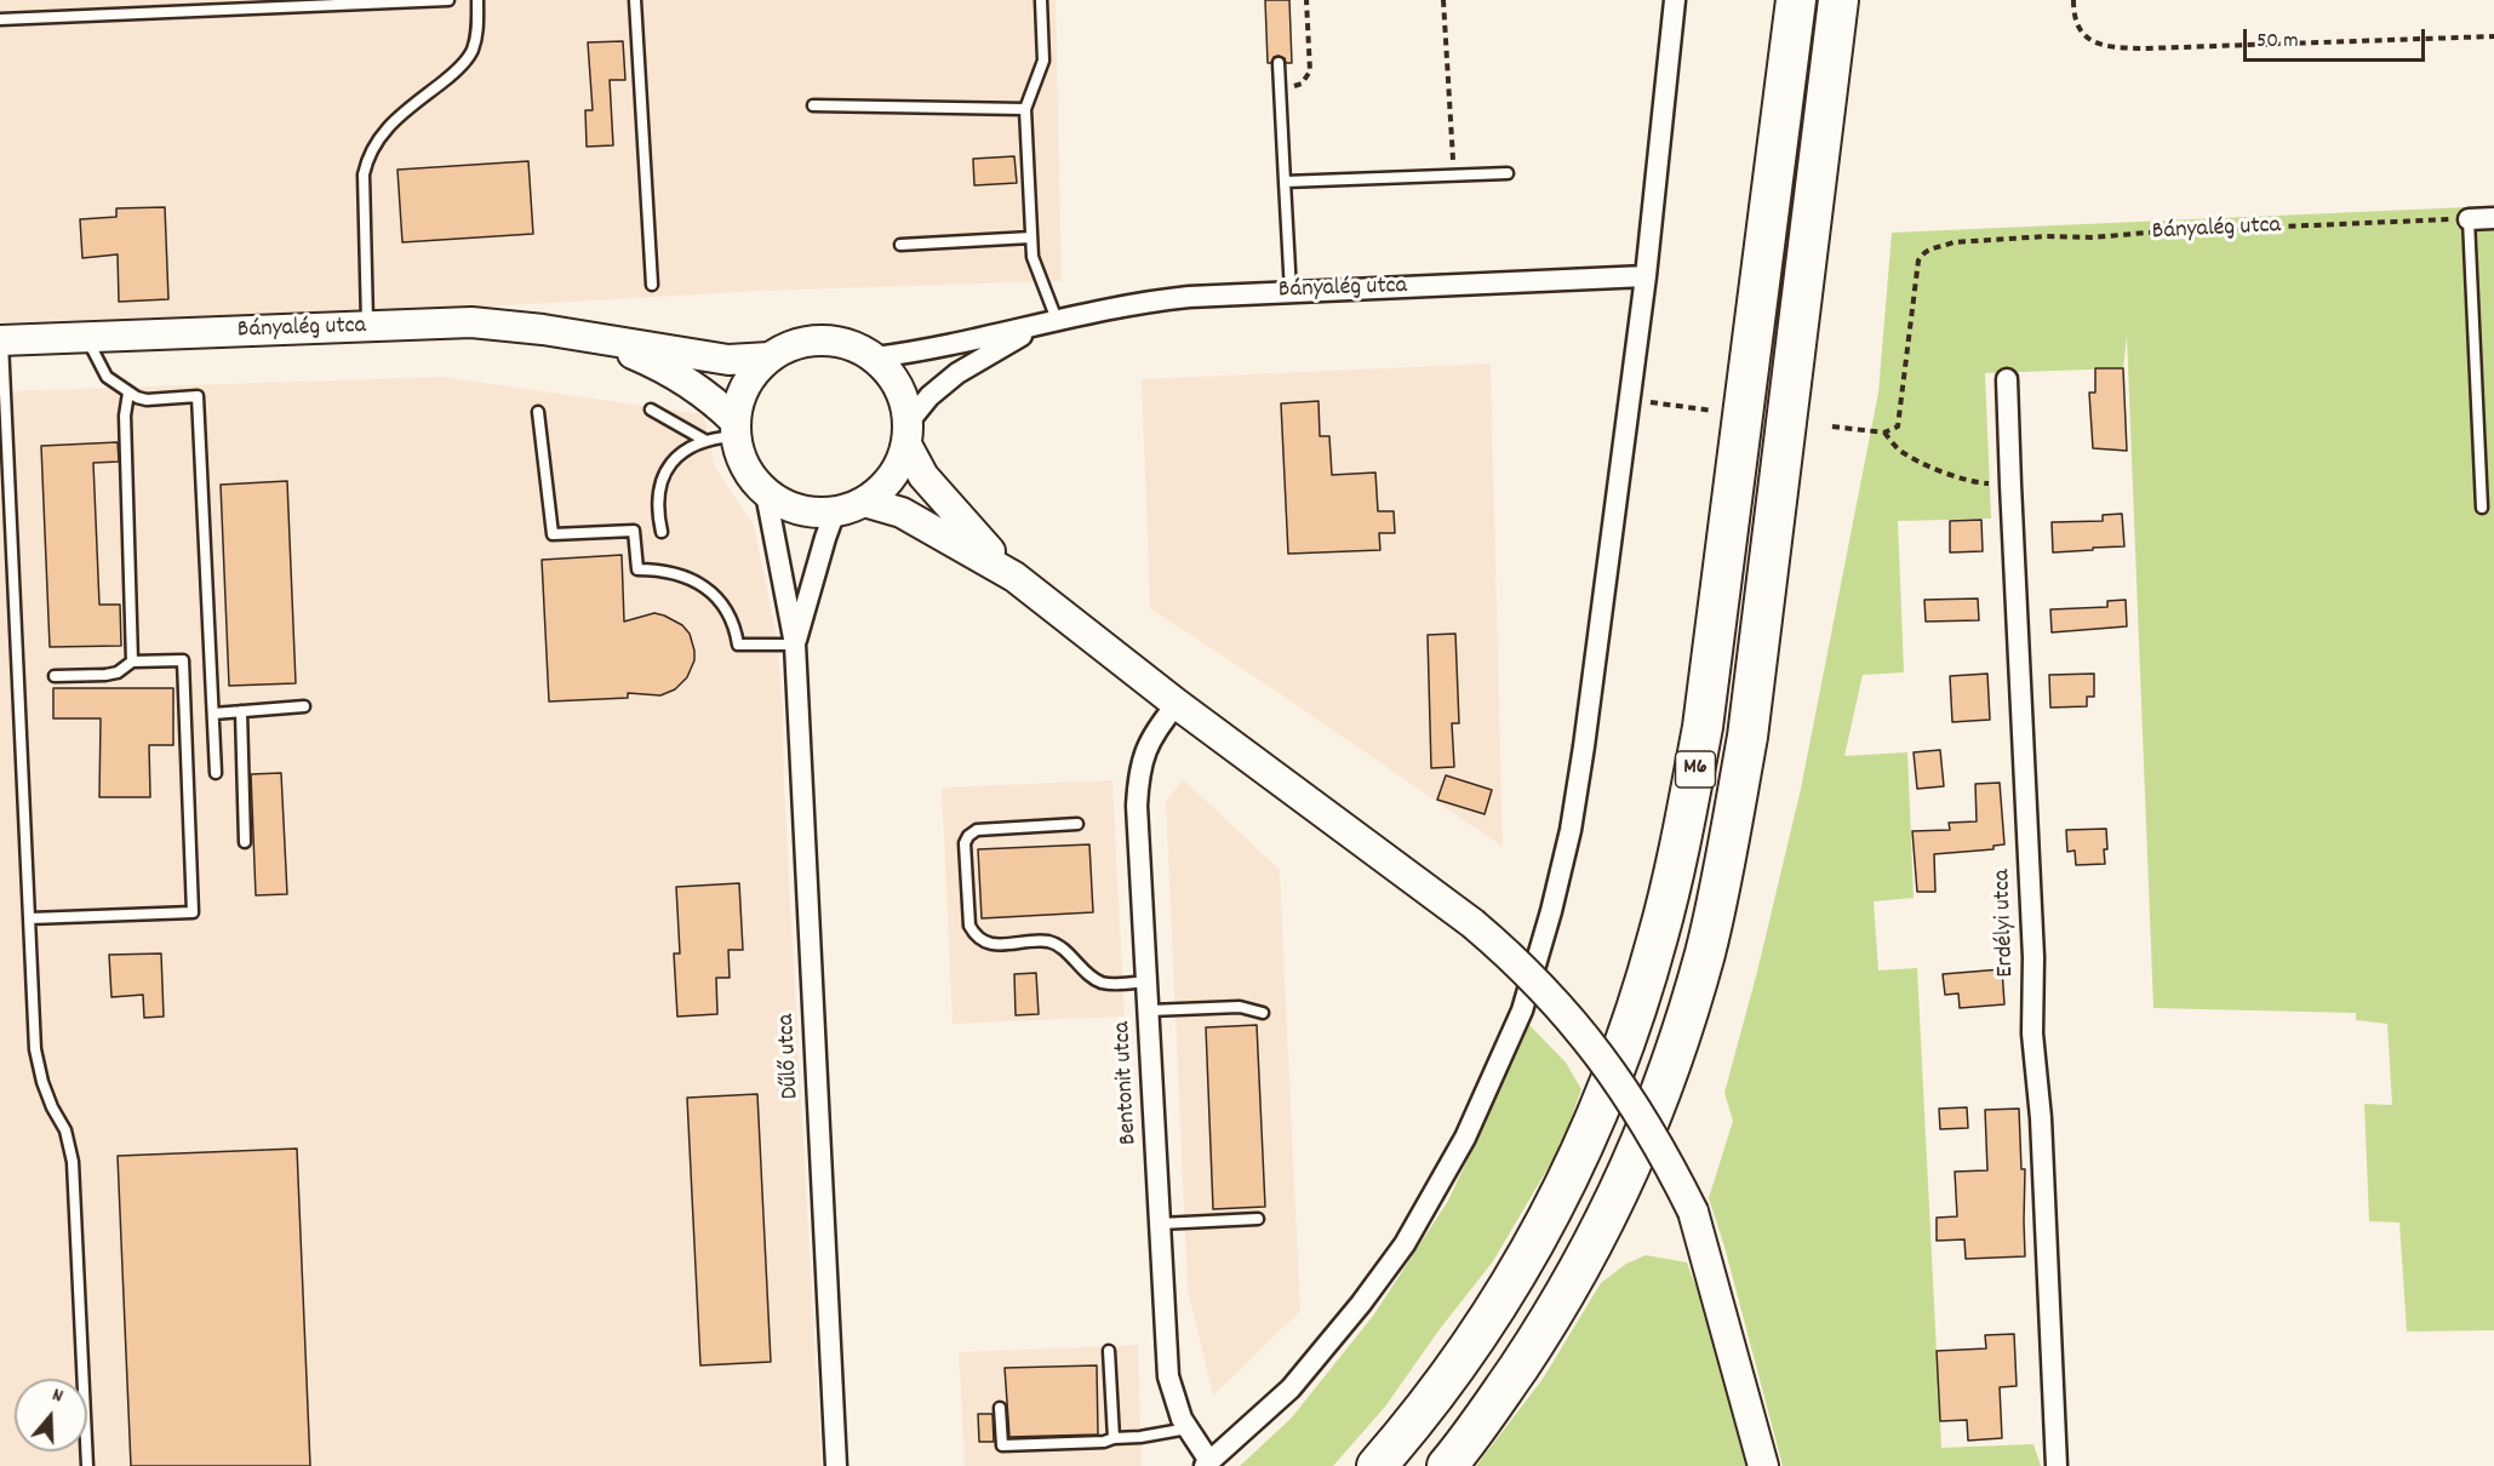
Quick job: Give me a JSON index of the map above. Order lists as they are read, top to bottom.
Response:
{
  "streets": {
    "highway": ["M6"],
    "street": [
      "Bányalég utca",
      "Erdélyi utca",
      "Dűlő utca",
      "Bentonit utca"
    ]
  },
  "crossings": [
    ["Bányalég utca", "Dűlő utca"]
  ],
  "scale_bar": "50 m",
  "north": "top"
}
